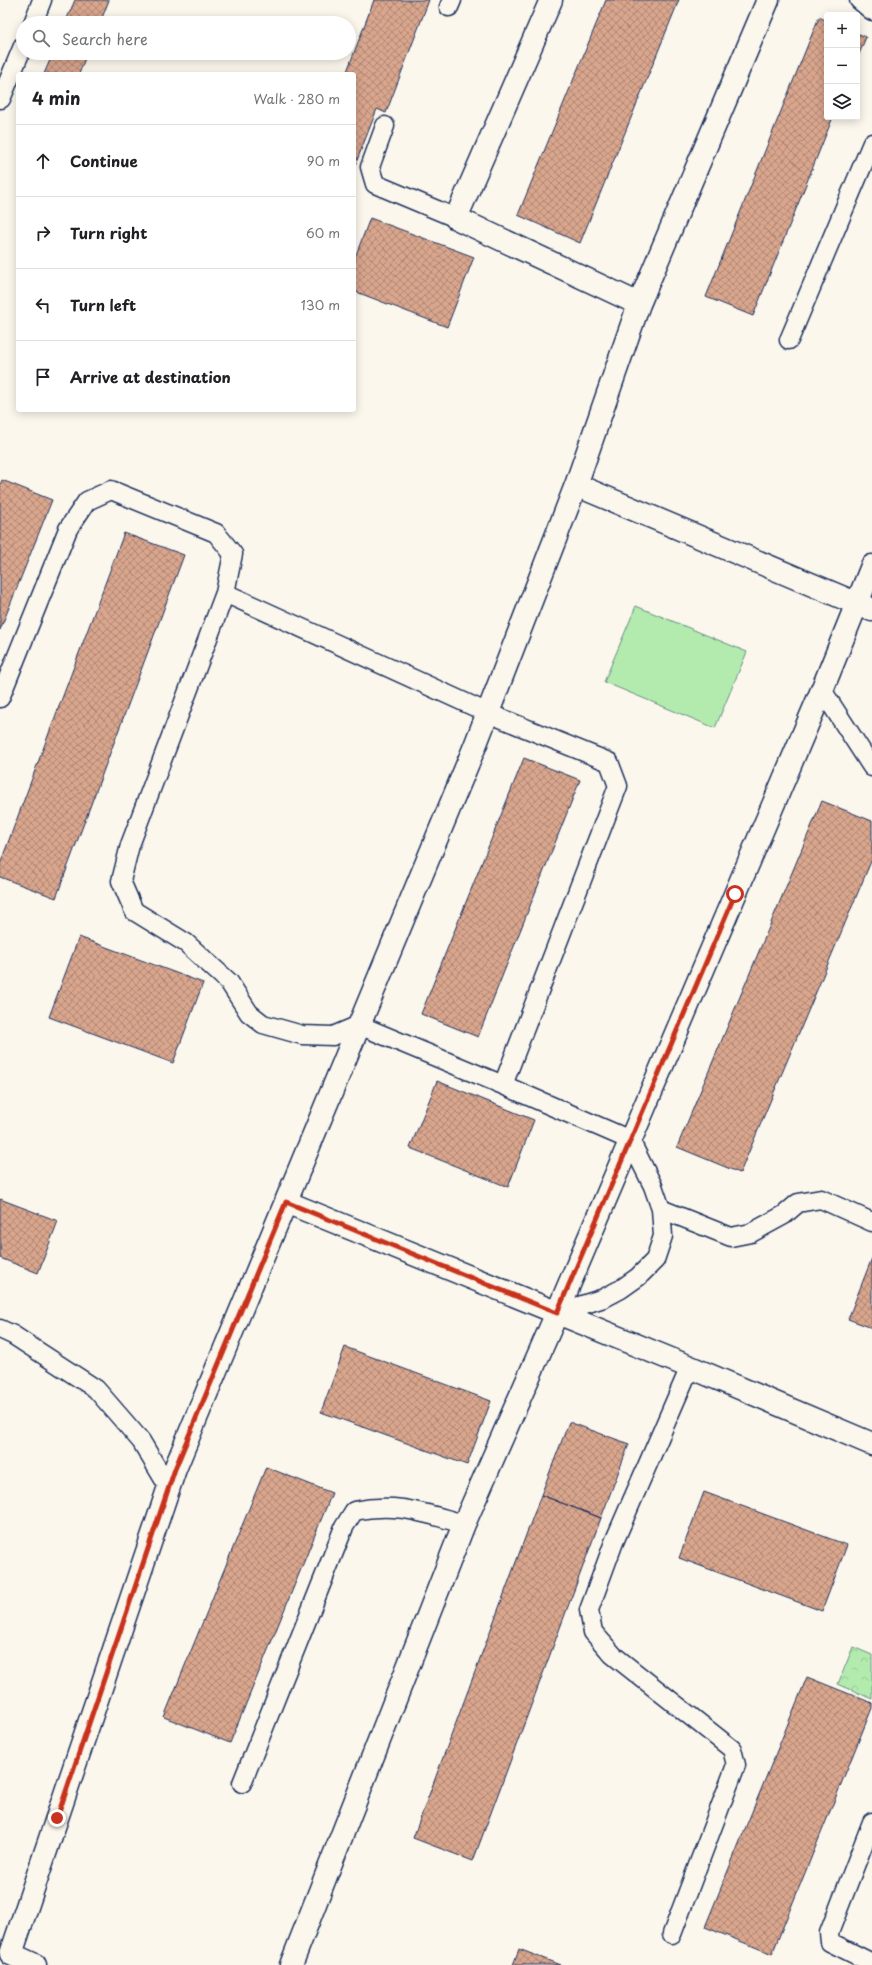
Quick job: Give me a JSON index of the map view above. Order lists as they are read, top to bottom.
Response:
{
  "page": {
    "map_buttons": ["+", "−"],
    "search": "Search here",
    "heading": ["4 min", "Walk · 280 m"],
    "list": [
      ["Continue", "90 m"],
      ["Turn right", "60 m"],
      ["Turn left", "130 m"],
      "Arrive at destination"
    ]
  }
}
